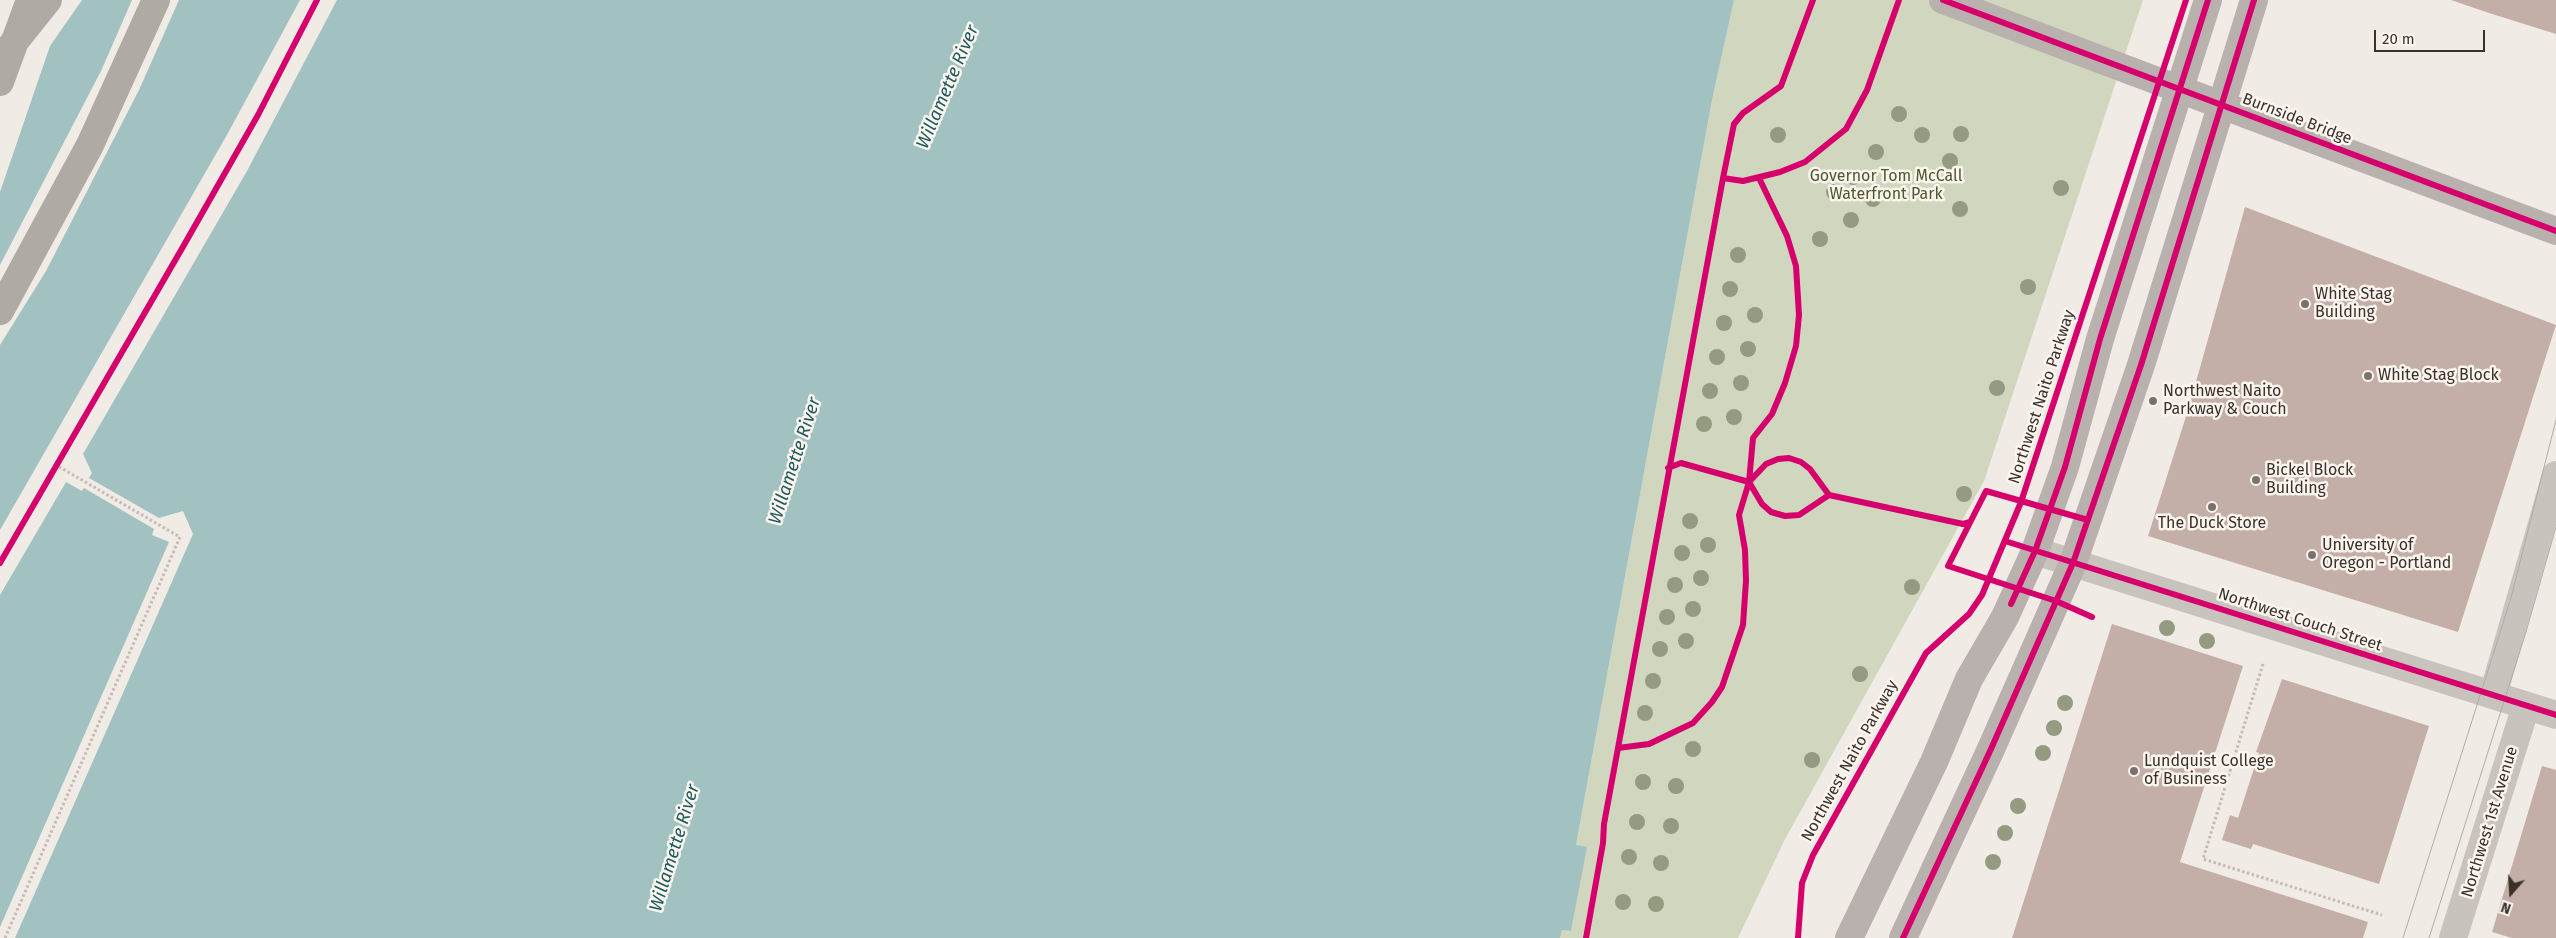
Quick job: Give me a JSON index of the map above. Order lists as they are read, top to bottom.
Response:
{
  "streets": {
    "main road": ["Burnside Bridge"],
    "street": ["Northwest Couch Street", "Northwest 1st Avenue"],
    "cycle path": ["Northwest Naito Parkway"]
  },
  "crossings": [
    ["Northwest Couch Street", "Northwest 1st Avenue"]
  ],
  "water": ["Willamette River"],
  "parks": ["Governor Tom McCall Waterfront Park"],
  "places": [
    "White Stag Building",
    "White Stag Block",
    "Northwest Naito Parkway & Couch",
    "Bickel Block Building",
    "The Duck Store",
    "University of Oregon - Portland",
    "Lundquist College of Business"
  ],
  "scale_bar": "20 m",
  "north": "bottom"
}
